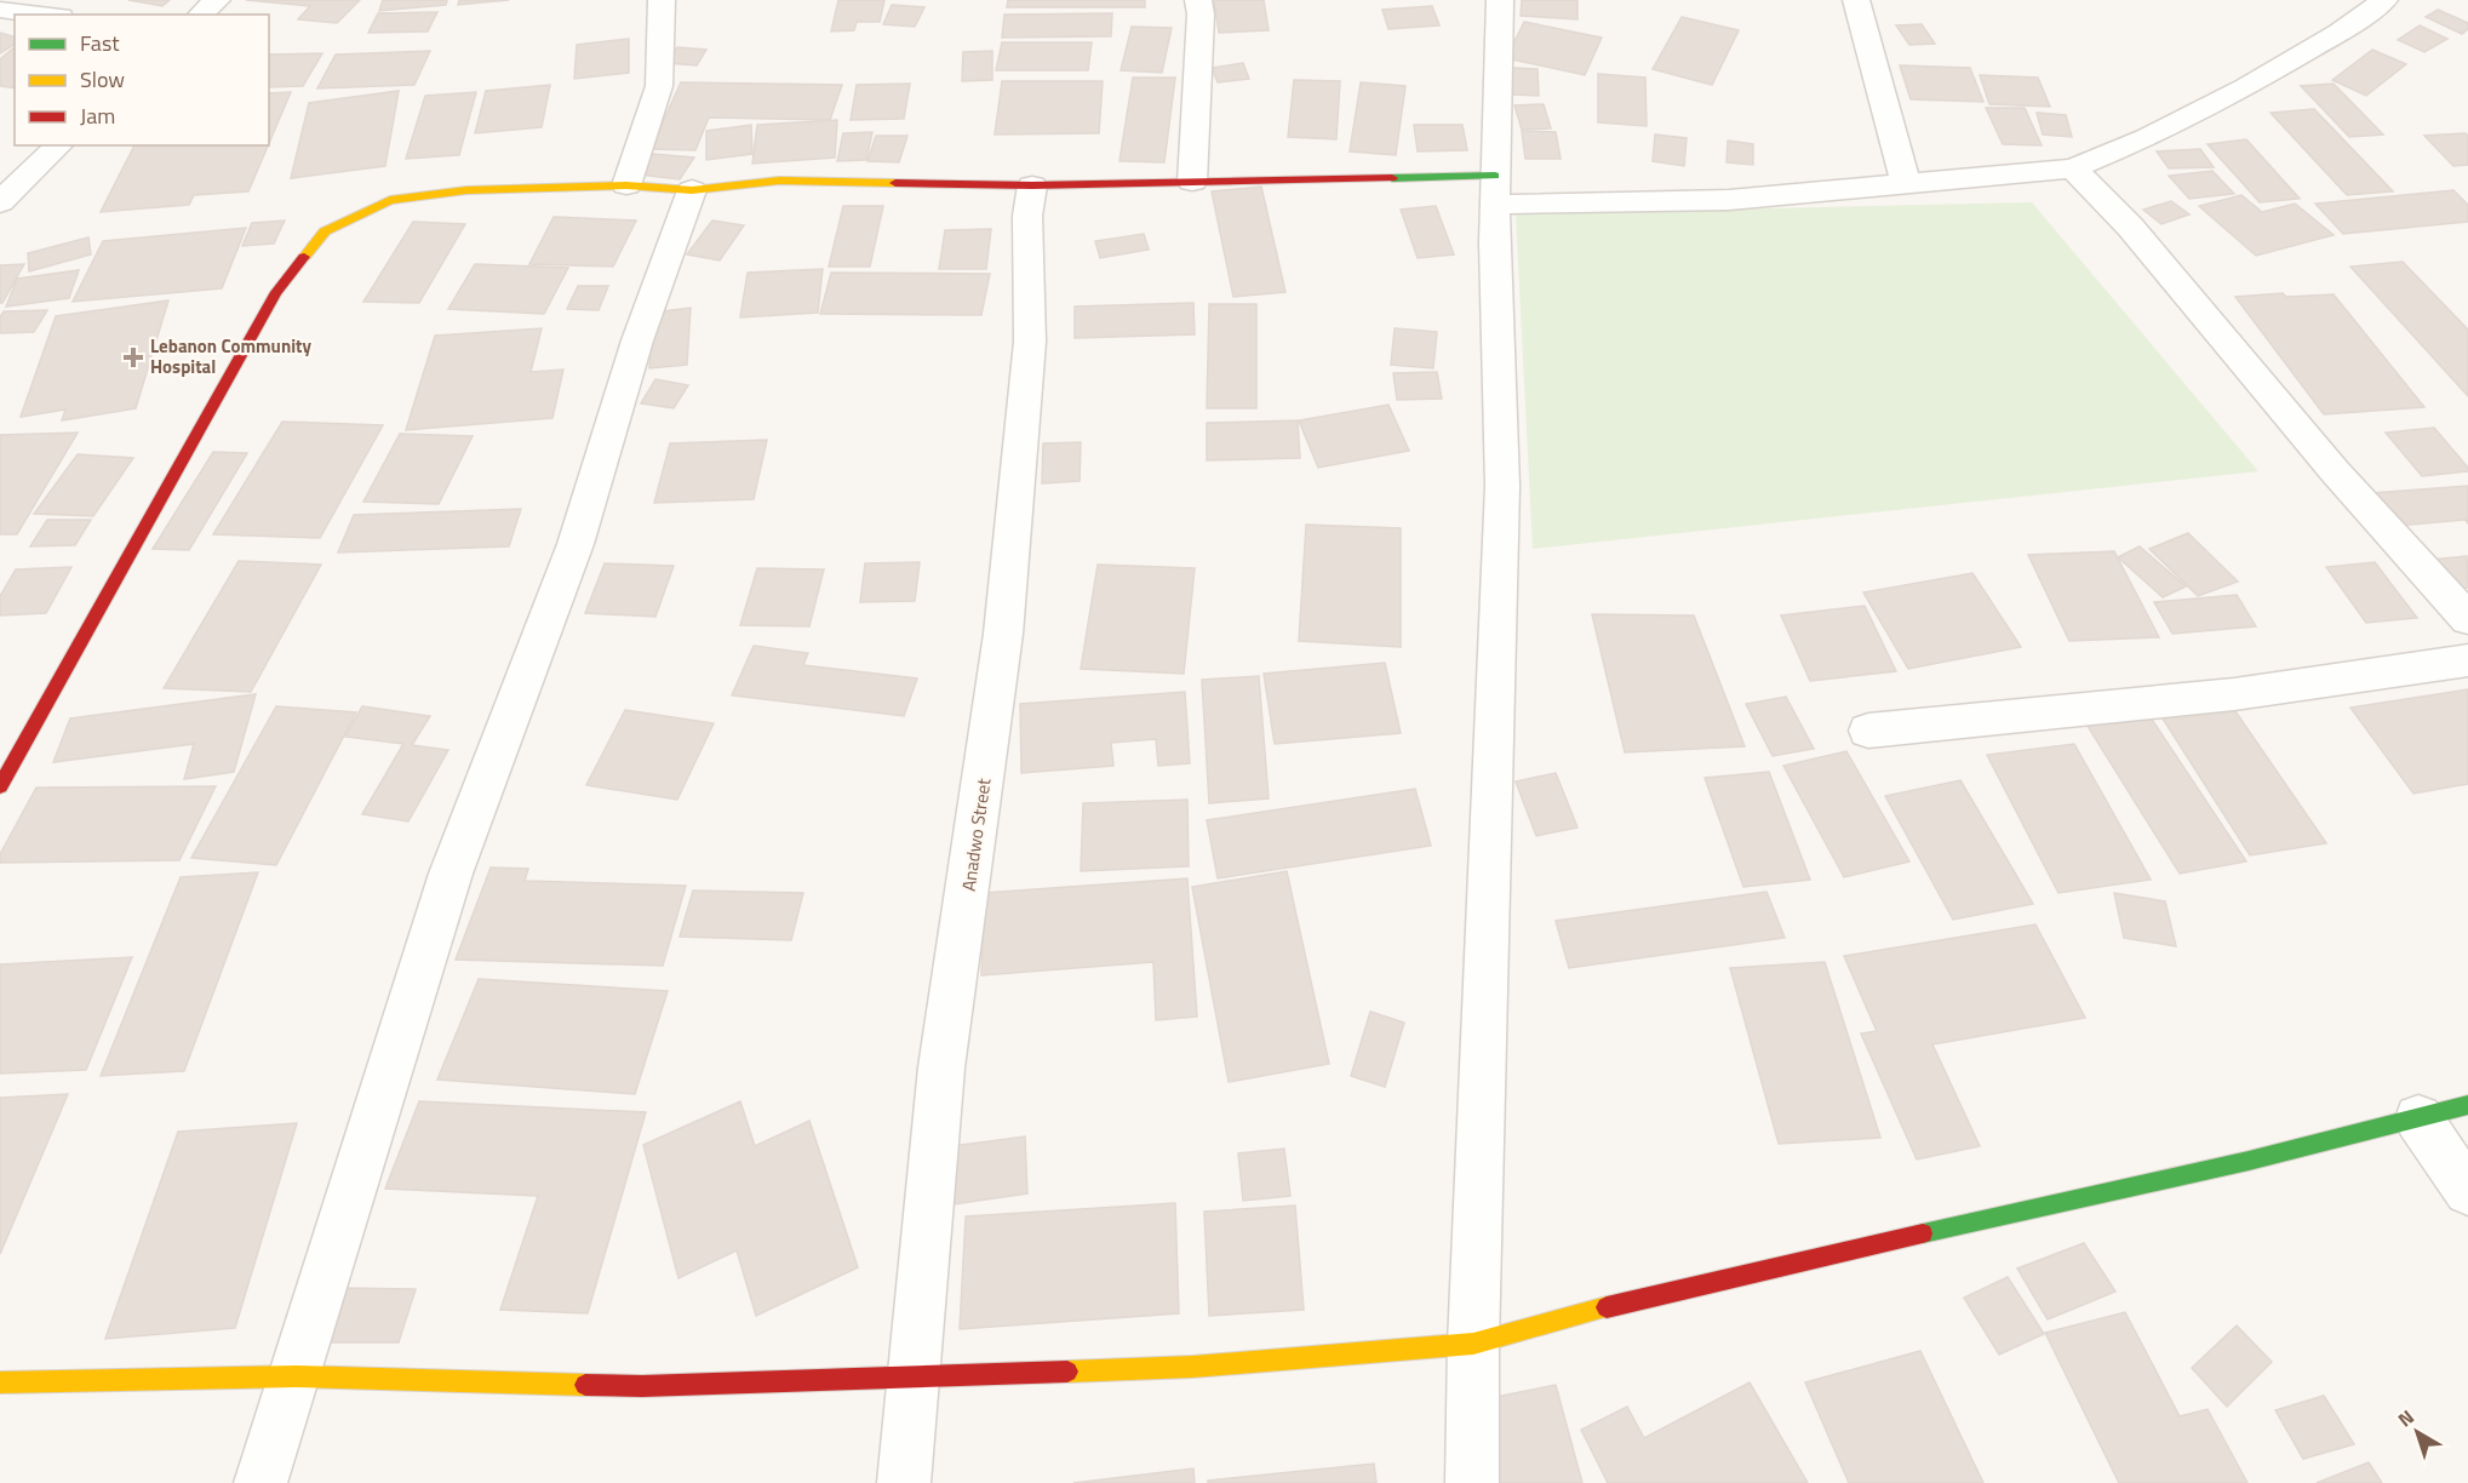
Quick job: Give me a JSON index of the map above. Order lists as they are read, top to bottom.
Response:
{
  "streets": {
    "street": ["Anadwo Street"]
  },
  "places": {
    "health": ["Lebanon Community Hospital"]
  },
  "legend": ["Fast", "Slow", "Jam"],
  "north": "top left"
}
